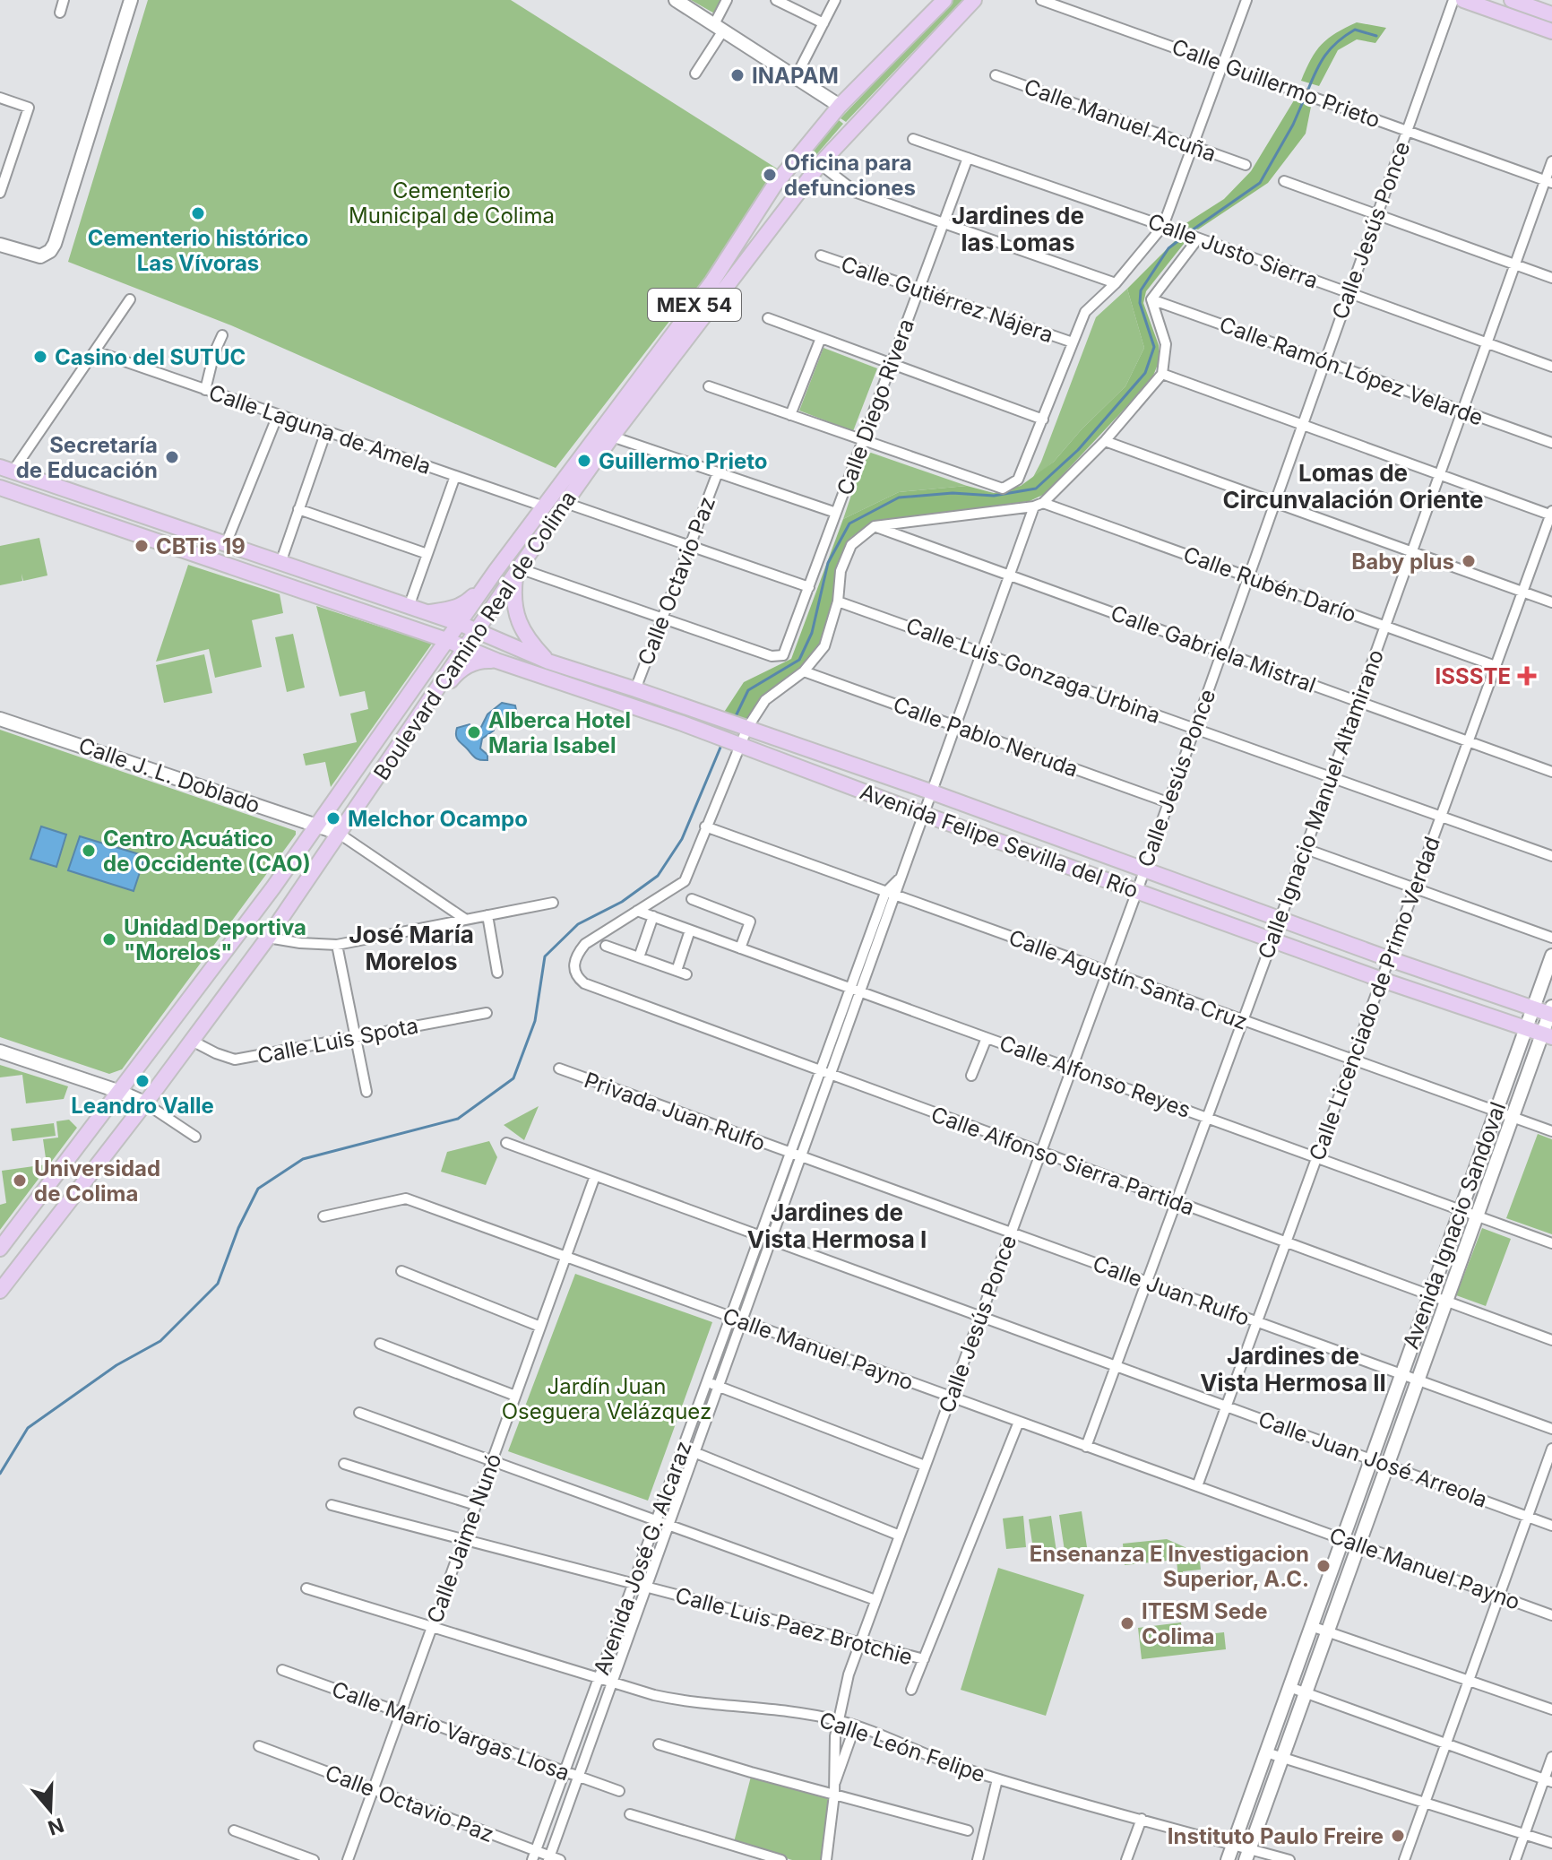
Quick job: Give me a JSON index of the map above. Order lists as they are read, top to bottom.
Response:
{
  "streets": {
    "main road": [
      "MEX 54",
      "Boulevard Camino Real de Colima",
      "Calle J. L. Doblado",
      "Avenida Felipe Sevilla del Río",
      "Avenida Ignacio Sandoval"
    ],
    "street": [
      "Calle Guillermo Prieto",
      "Calle Manuel Acuña",
      "Calle Jesús Ponce",
      "Calle Justo Sierra",
      "Calle Gutiérrez Nájera",
      "Calle Ramón López Velarde",
      "Calle Diego Rivera",
      "Calle Laguna de Amela",
      "Calle Octavio Paz",
      "Calle Rubén Darío",
      "Calle Gabriela Mistral",
      "Calle Luis Gonzaga Urbina",
      "Calle Pablo Neruda",
      "Calle Ignacio Manuel Altamirano",
      "Calle Agustín Santa Cruz",
      "Calle Licenciado de Primo Verdad",
      "Calle Luis Spota",
      "Calle Alfonso Reyes",
      "Privada Juan Rulfo",
      "Calle Alfonso Sierra Partida",
      "Calle Juan Rulfo",
      "Calle Manuel Payno",
      "Calle Juan José Arreola",
      "Calle Jaime Nunó",
      "Avenida José G. Alcaraz",
      "Calle Luis Paez Brotchie",
      "Calle Mario Vargas Llosa",
      "Calle León Felipe"
    ]
  },
  "crossings": [
    ["Calle Guillermo Prieto", "Calle Jesús Ponce"],
    ["Calle Guillermo Prieto", "Calle Ignacio Manuel Altamirano"],
    ["Calle Jesús Ponce", "Calle Justo Sierra"],
    ["Calle Jesús Ponce", "Calle Ramón López Velarde"],
    ["Calle Jesús Ponce", "Calle Rubén Darío"],
    ["Calle Jesús Ponce", "Calle Gabriela Mistral"],
    ["Calle Jesús Ponce", "Calle Luis Gonzaga Urbina"],
    ["Calle Jesús Ponce", "Calle Pablo Neruda"],
    ["Calle Jesús Ponce", "Avenida Felipe Sevilla del Río"],
    ["Calle Jesús Ponce", "Calle Agustín Santa Cruz"],
    ["Calle Jesús Ponce", "Calle Alfonso Reyes"],
    ["Calle Jesús Ponce", "Calle Alfonso Sierra Partida"],
    ["Calle Jesús Ponce", "Calle Juan Rulfo"],
    ["Calle Jesús Ponce", "Calle Manuel Payno"],
    ["Calle Jesús Ponce", "Calle Juan José Arreola"],
    ["Calle Jesús Ponce", "Calle Luis Paez Brotchie"],
    ["Calle Jesús Ponce", "Calle León Felipe"],
    ["Calle Justo Sierra", "Calle Diego Rivera"],
    ["Calle Justo Sierra", "Calle Ignacio Manuel Altamirano"],
    ["Calle Gutiérrez Nájera", "Calle Diego Rivera"],
    ["Calle Ramón López Velarde", "Calle Ignacio Manuel Altamirano"],
    ["Calle Diego Rivera", "Calle Octavio Paz"],
    ["Calle Laguna de Amela", "Boulevard Camino Real de Colima"],
    ["Calle Octavio Paz", "Avenida Felipe Sevilla del Río"],
    ["Calle Octavio Paz", "Calle Jaime Nunó"],
    ["Calle Octavio Paz", "Avenida José G. Alcaraz"],
    ["Calle Rubén Darío", "Calle Ignacio Manuel Altamirano"],
    ["Calle Rubén Darío", "Calle Licenciado de Primo Verdad"],
    ["Calle Rubén Darío", "Avenida José G. Alcaraz"],
    ["Boulevard Camino Real de Colima", "Calle J. L. Doblado"],
    ["Boulevard Camino Real de Colima", "Avenida Felipe Sevilla del Río"],
    ["Boulevard Camino Real de Colima", "Calle Luis Spota"],
    ["Calle Gabriela Mistral", "Calle Ignacio Manuel Altamirano"],
    ["Calle Gabriela Mistral", "Calle Licenciado de Primo Verdad"],
    ["Calle Gabriela Mistral", "Avenida José G. Alcaraz"],
    ["Calle Luis Gonzaga Urbina", "Calle Ignacio Manuel Altamirano"],
    ["Calle Luis Gonzaga Urbina", "Calle Licenciado de Primo Verdad"],
    ["Calle Luis Gonzaga Urbina", "Avenida José G. Alcaraz"],
    ["Calle Pablo Neruda", "Avenida José G. Alcaraz"],
    ["Calle Ignacio Manuel Altamirano", "Avenida Felipe Sevilla del Río"],
    ["Calle Ignacio Manuel Altamirano", "Calle Agustín Santa Cruz"],
    ["Calle Ignacio Manuel Altamirano", "Calle Alfonso Reyes"],
    ["Calle Ignacio Manuel Altamirano", "Calle Alfonso Sierra Partida"],
    ["Calle Ignacio Manuel Altamirano", "Calle Juan Rulfo"],
    ["Calle Ignacio Manuel Altamirano", "Calle Manuel Payno"],
    ["Calle Ignacio Manuel Altamirano", "Calle Juan José Arreola"],
    ["Avenida Felipe Sevilla del Río", "Calle Licenciado de Primo Verdad"],
    ["Avenida Felipe Sevilla del Río", "Avenida Ignacio Sandoval"],
    ["Avenida Felipe Sevilla del Río", "Avenida José G. Alcaraz"],
    ["Calle Agustín Santa Cruz", "Calle Licenciado de Primo Verdad"],
    ["Calle Agustín Santa Cruz", "Avenida Ignacio Sandoval"],
    ["Calle Agustín Santa Cruz", "Avenida José G. Alcaraz"],
    ["Calle Licenciado de Primo Verdad", "Calle Alfonso Reyes"],
    ["Calle Licenciado de Primo Verdad", "Calle Alfonso Sierra Partida"],
    ["Calle Licenciado de Primo Verdad", "Calle Juan Rulfo"],
    ["Calle Licenciado de Primo Verdad", "Calle Manuel Payno"],
    ["Calle Licenciado de Primo Verdad", "Calle Juan José Arreola"],
    ["Calle Alfonso Reyes", "Calle Alfonso Sierra Partida"],
    ["Calle Alfonso Reyes", "Avenida Ignacio Sandoval"],
    ["Calle Alfonso Reyes", "Avenida José G. Alcaraz"],
    ["Privada Juan Rulfo", "Calle Juan Rulfo"],
    ["Privada Juan Rulfo", "Avenida José G. Alcaraz"],
    ["Calle Alfonso Sierra Partida", "Avenida Ignacio Sandoval"],
    ["Calle Alfonso Sierra Partida", "Avenida José G. Alcaraz"],
    ["Avenida Ignacio Sandoval", "Calle Juan Rulfo"],
    ["Avenida Ignacio Sandoval", "Calle Manuel Payno"],
    ["Avenida Ignacio Sandoval", "Calle Juan José Arreola"],
    ["Avenida Ignacio Sandoval", "Calle León Felipe"],
    ["Calle Juan Rulfo", "Avenida José G. Alcaraz"],
    ["Calle Manuel Payno", "Calle Jaime Nunó"],
    ["Calle Manuel Payno", "Avenida José G. Alcaraz"],
    ["Calle Juan José Arreola", "Calle Jaime Nunó"],
    ["Calle Juan José Arreola", "Avenida José G. Alcaraz"],
    ["Calle Jaime Nunó", "Calle Luis Paez Brotchie"],
    ["Calle Jaime Nunó", "Calle Mario Vargas Llosa"],
    ["Calle Jaime Nunó", "Calle León Felipe"],
    ["Avenida José G. Alcaraz", "Calle Luis Paez Brotchie"],
    ["Avenida José G. Alcaraz", "Calle Mario Vargas Llosa"],
    ["Avenida José G. Alcaraz", "Calle León Felipe"]
  ],
  "districts": [
    "Jardines de las Lomas",
    "Lomas de Circunvalación Oriente",
    "José María Morelos",
    "Jardines de Vista Hermosa I",
    "Jardines de Vista Hermosa II"
  ],
  "parks": ["Cementerio Municipal de Colima", "Jardín Juan Oseguera Velázquez"],
  "places": {
    "other": [
      "INAPAM",
      "Oficina para defunciones",
      "Cementerio histórico Las Vívoras",
      "Casino del SUTUC",
      "Secretaría de Educación",
      "Guillermo Prieto",
      "CBTis 19",
      "Baby plus",
      "Alberca Hotel Maria Isabel",
      "Melchor Ocampo",
      "Centro Acuático de Occidente (CAO)",
      "Unidad Deportiva \"Morelos\"",
      "Leandro Valle",
      "Universidad de Colima",
      "Ensenanza E Investigacion Superior, A.C.",
      "ITESM Sede Colima",
      "Instituto Paulo Freire"
    ],
    "health": ["ISSSTE"]
  },
  "north": "bottom"
}
